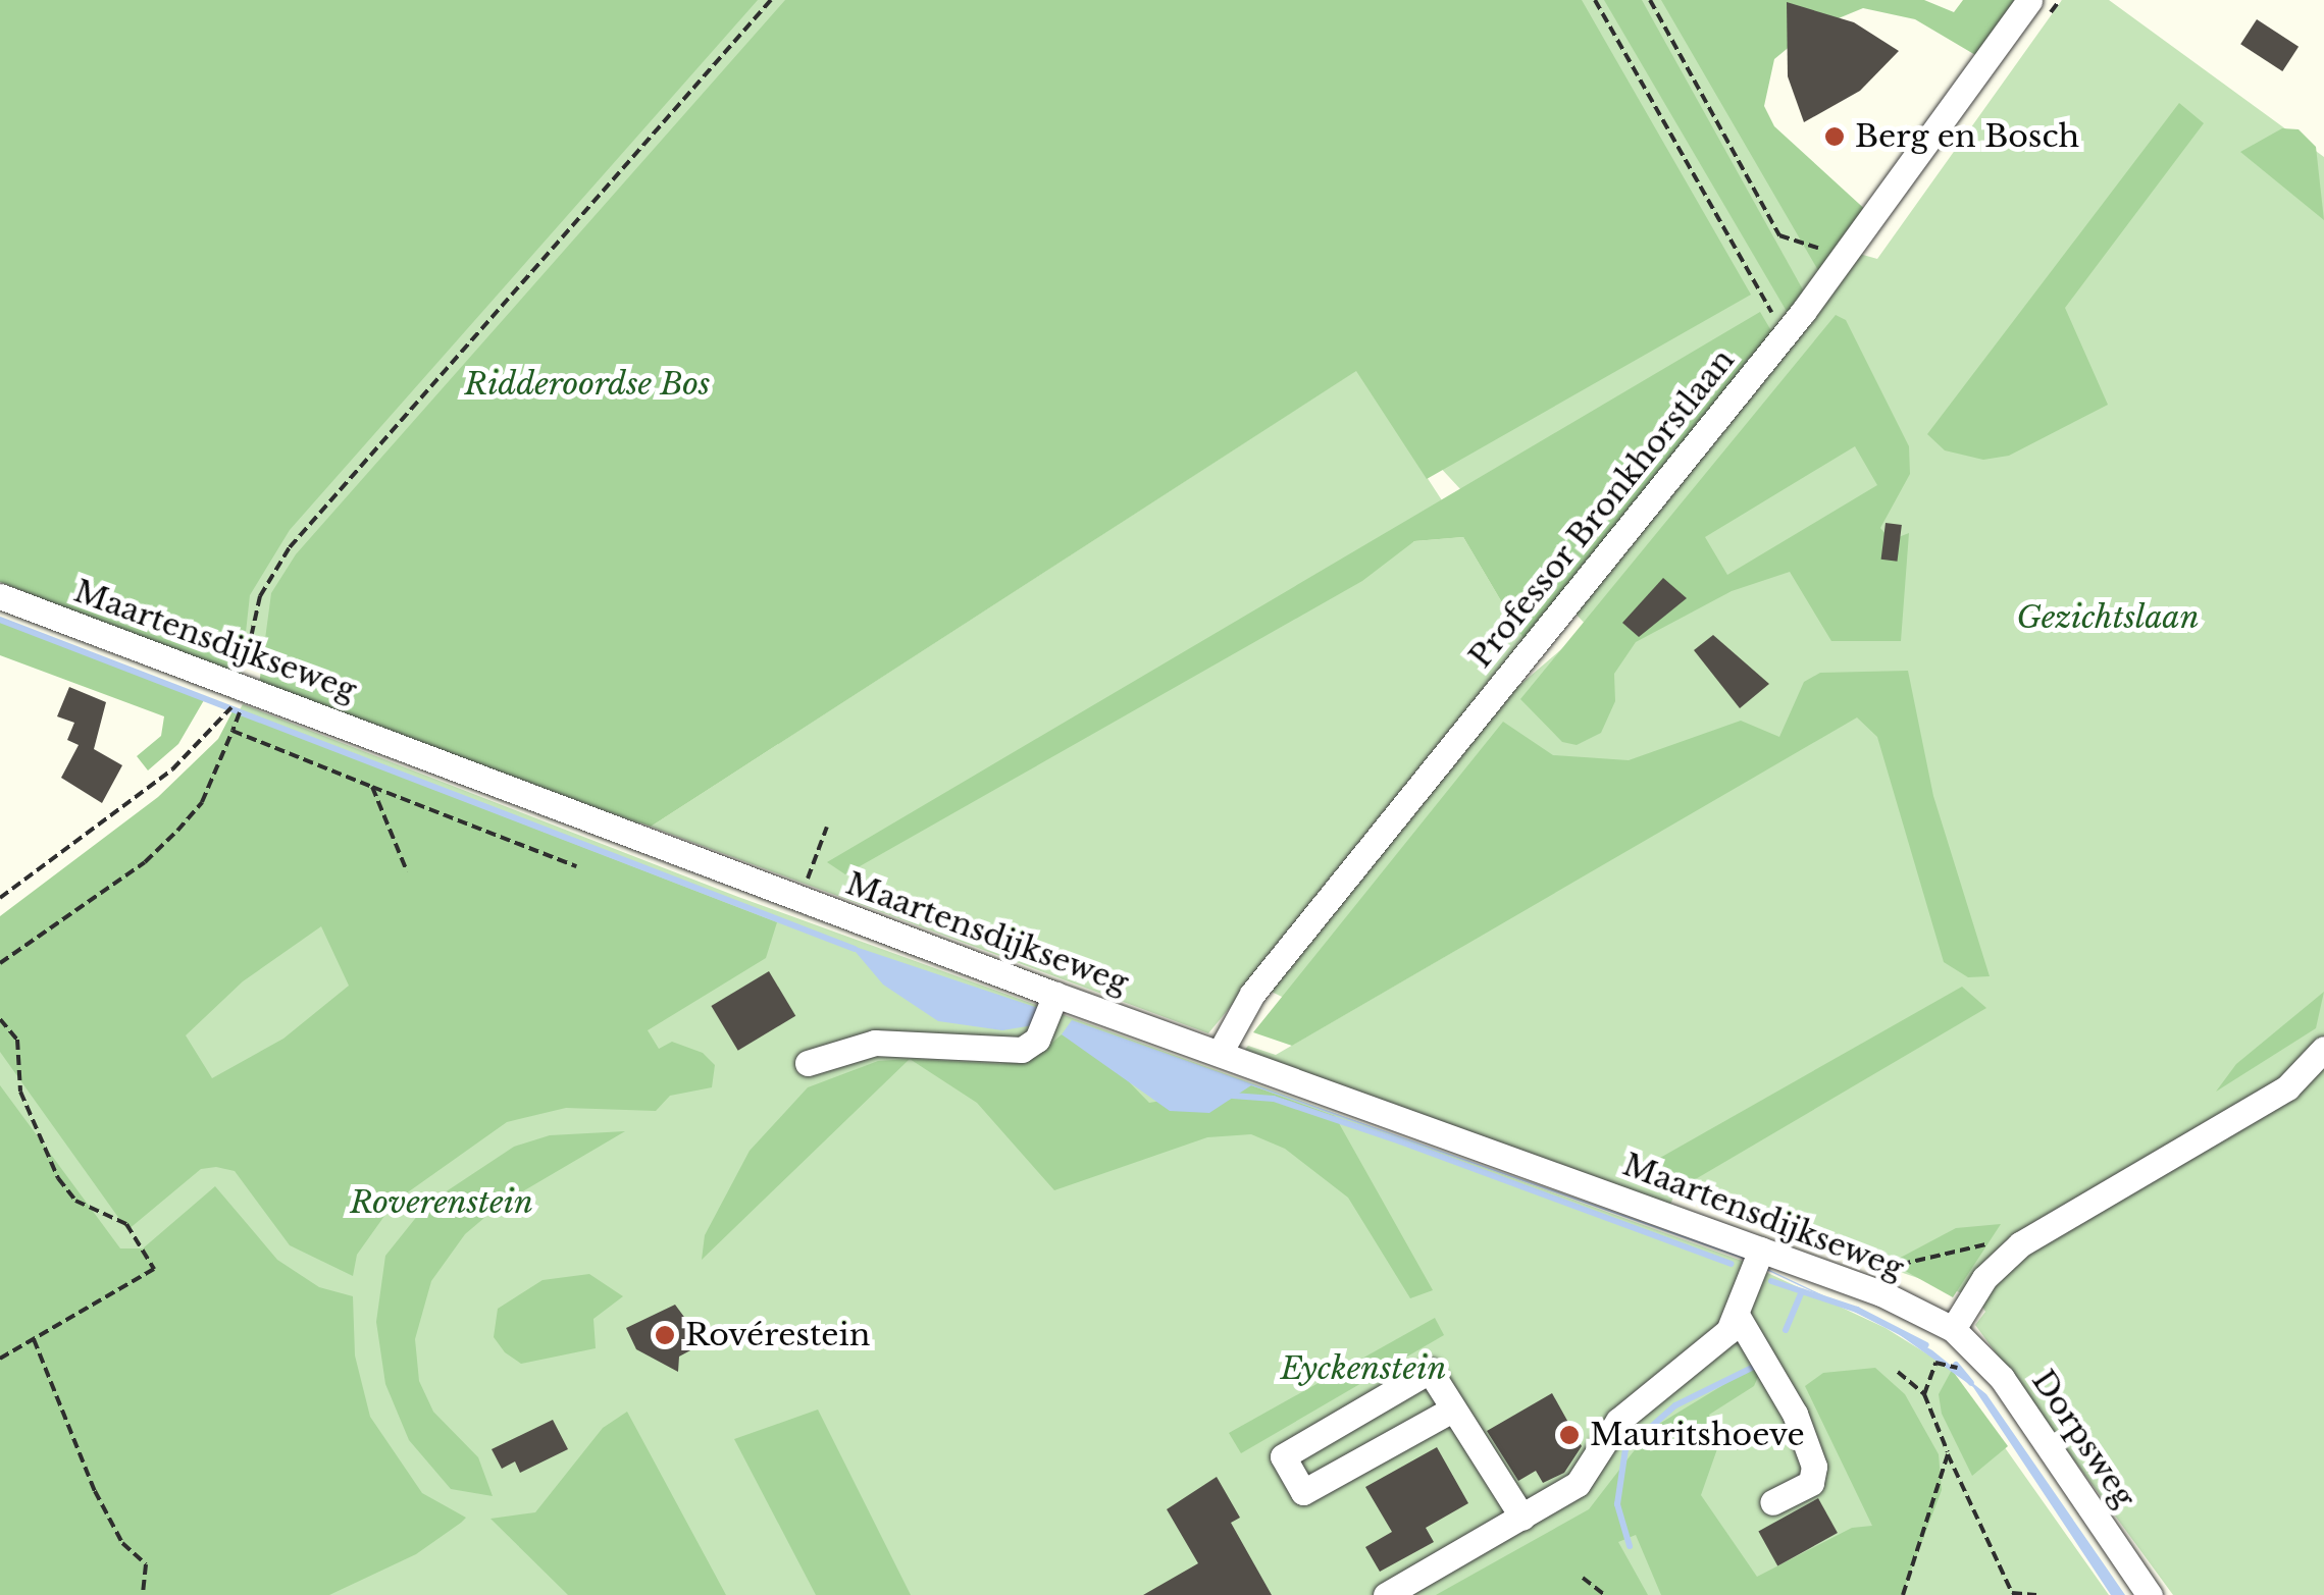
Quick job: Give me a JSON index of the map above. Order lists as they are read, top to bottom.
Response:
{
  "streets": {
    "street": ["Professor Bronkhorstlaan", "Maartensdijkseweg", "Dorpsweg"]
  },
  "crossings": [
    ["Professor Bronkhorstlaan", "Maartensdijkseweg"],
    ["Maartensdijkseweg", "Dorpsweg"]
  ],
  "parks": [
    "Ridderoordse Bos",
    "Gezichtslaan",
    "Roverenstein",
    "Eyckenstein"
  ],
  "places": ["Berg en Bosch", "Rovérestein", "Mauritshoeve"]
}
